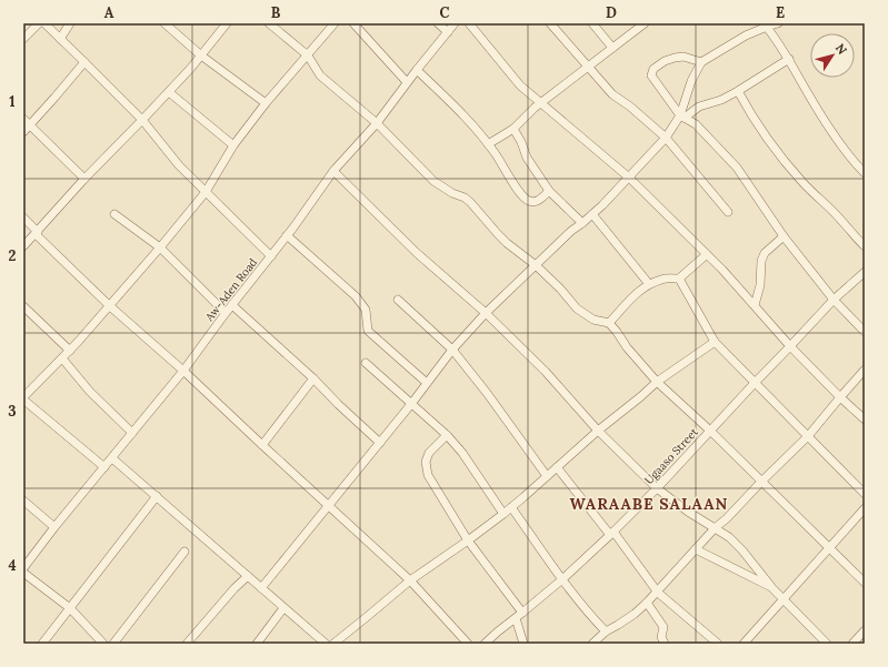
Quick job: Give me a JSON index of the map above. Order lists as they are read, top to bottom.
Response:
{
  "streets": {
    "street": ["Aw-Aden Road", "Ugaaso Street"]
  },
  "districts": ["WARAABE SALAAN"],
  "north": "top right",
  "grid": {
    "columns": [
      "A",
      "B",
      "C",
      "D",
      "E"
    ],
    "rows": [
      "1",
      "2",
      "3",
      "4"
    ]
  }
}
